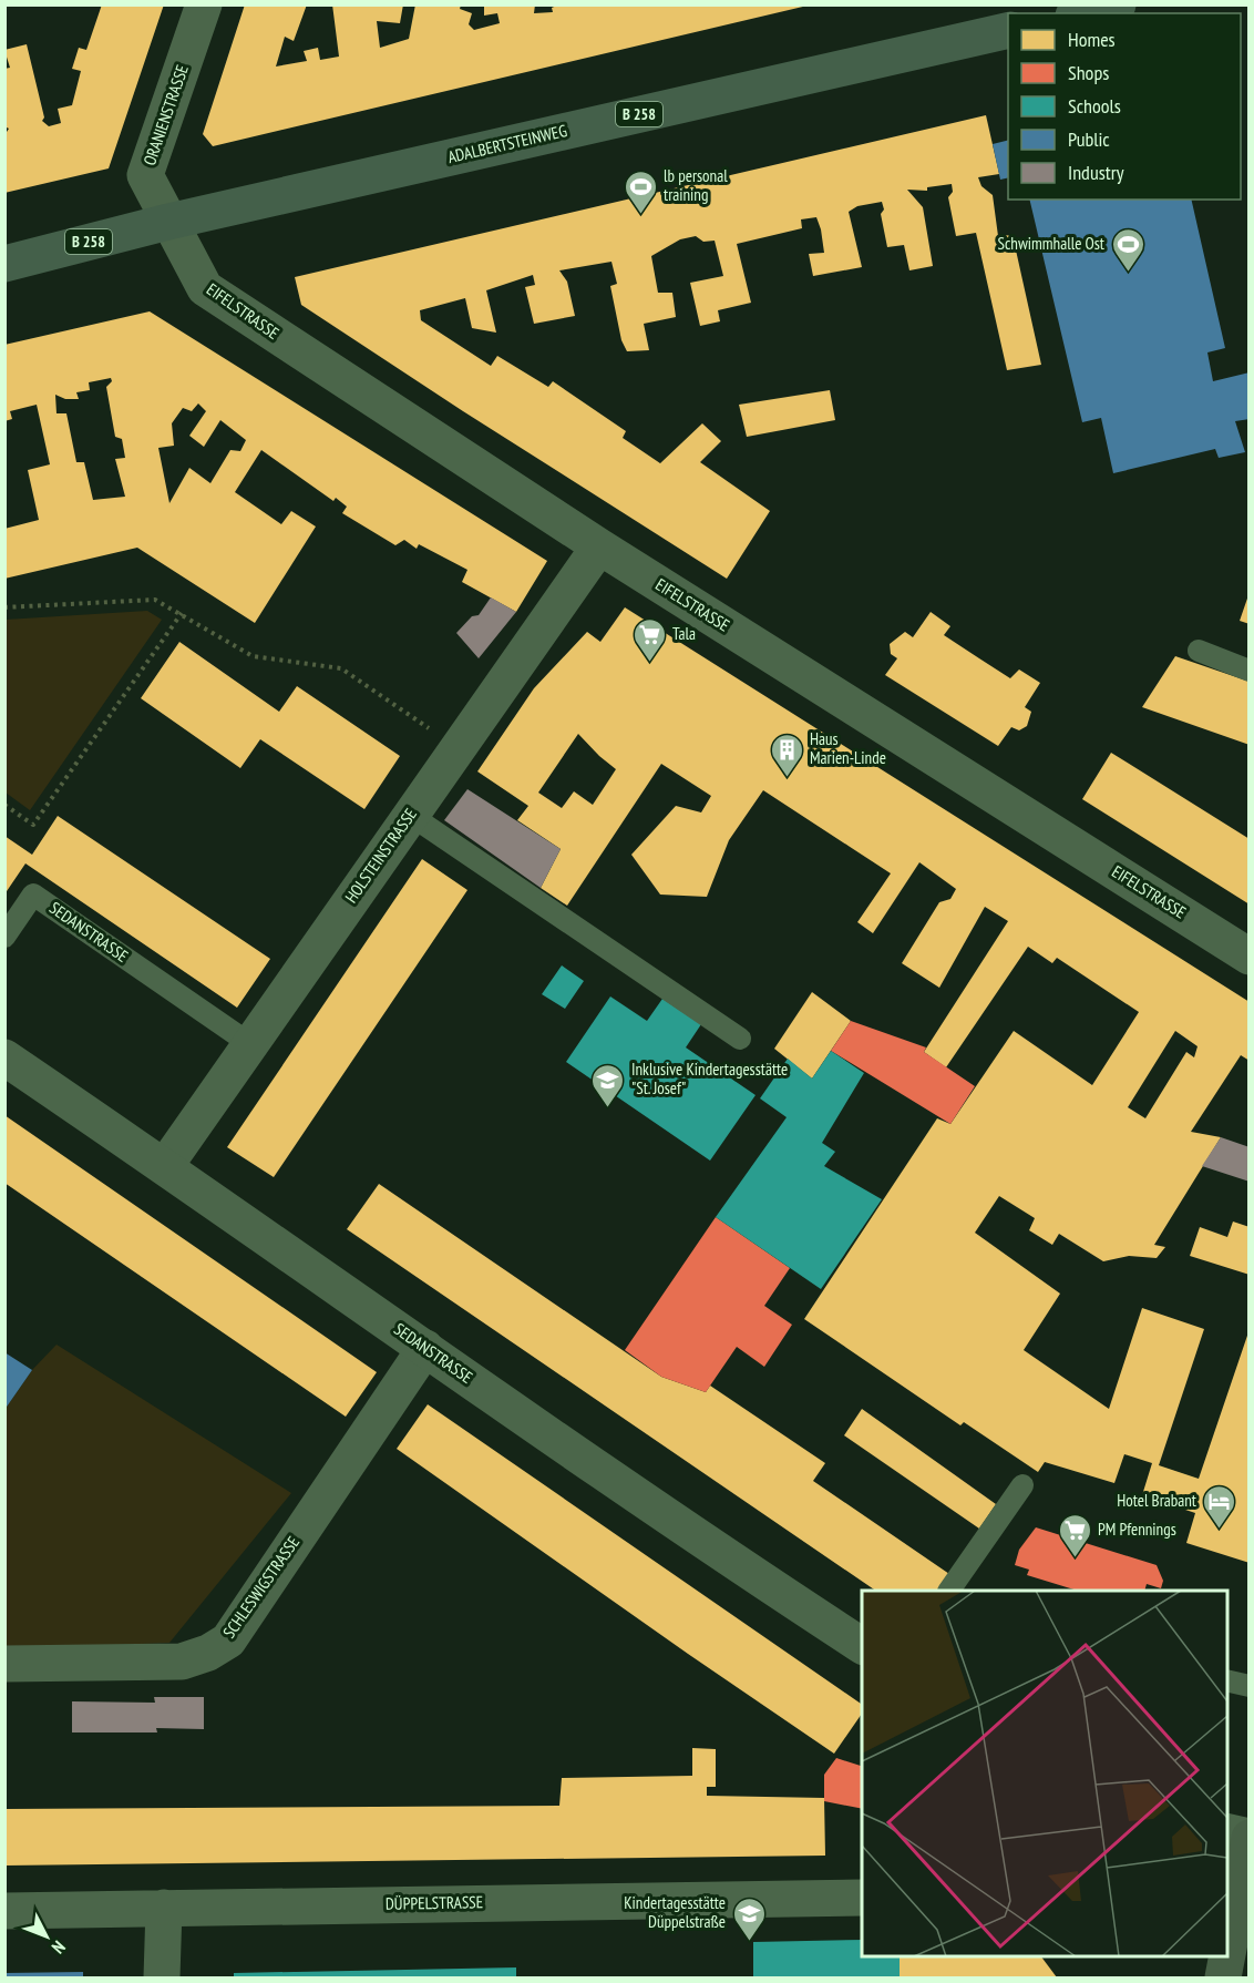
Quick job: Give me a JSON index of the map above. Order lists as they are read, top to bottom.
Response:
{
  "streets": {
    "main road": ["B 258", "ADALBERTSTEINWEG"],
    "street": [
      "ORANIENSTRASSE",
      "EIFELSTRASSE",
      "HOLSTEINSTRASSE",
      "SEDANSTRASSE",
      "SCHLESWIGSTRASSE",
      "DÜPPELSTRASSE"
    ]
  },
  "crossings": [
    ["ORANIENSTRASSE", "ADALBERTSTEINWEG"],
    ["ORANIENSTRASSE", "EIFELSTRASSE"],
    ["ADALBERTSTEINWEG", "EIFELSTRASSE"],
    ["EIFELSTRASSE", "HOLSTEINSTRASSE"],
    ["HOLSTEINSTRASSE", "SEDANSTRASSE"],
    ["SEDANSTRASSE", "SCHLESWIGSTRASSE"]
  ],
  "places": {
    "sports": ["lb personal training", "Schwimmhalle Ost"],
    "supermarket": ["Tala", "PM Pfennings"],
    "building": ["Haus Marien-Linde"],
    "school or university": ["Inklusive Kindertagesstätte \"St. Josef\"", "Kindertagesstätte Düppelstraße"],
    "hotel": ["Hotel Brabant"]
  },
  "legend": [
    "Homes",
    "Shops",
    "Schools",
    "Public",
    "Industry"
  ],
  "north": "bottom right"
}
